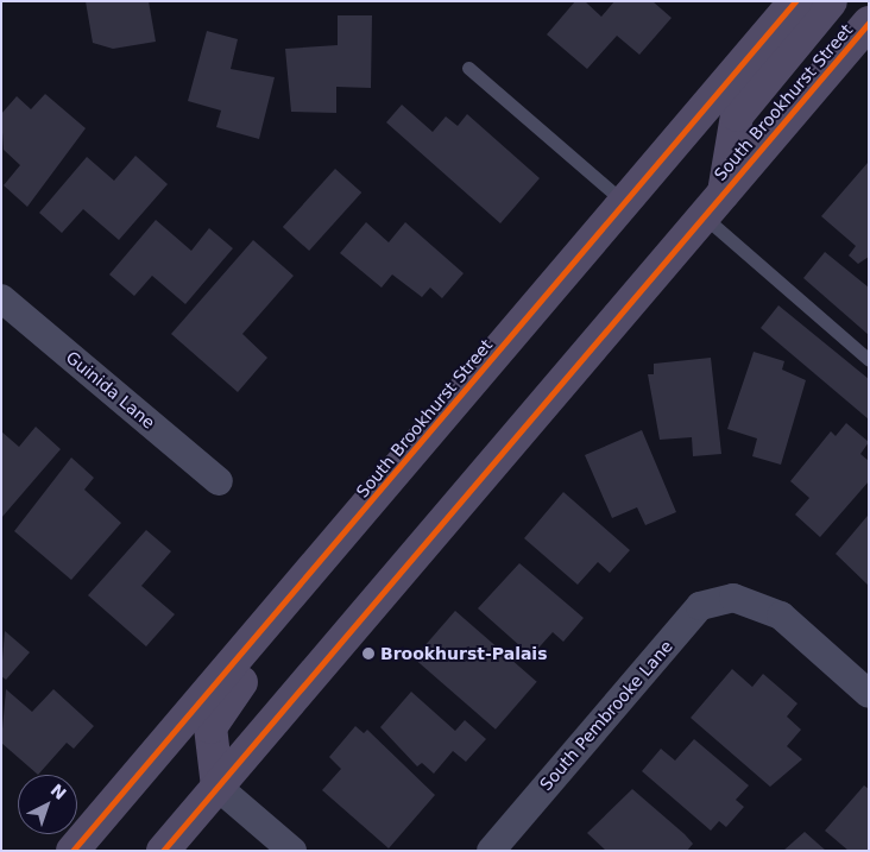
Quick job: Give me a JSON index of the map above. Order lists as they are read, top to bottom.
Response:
{
  "streets": {
    "main road": ["South Brookhurst Street"],
    "street": ["Guinida Lane", "South Pembrooke Lane"]
  },
  "places": ["Brookhurst-Palais"],
  "north": "top right"
}
